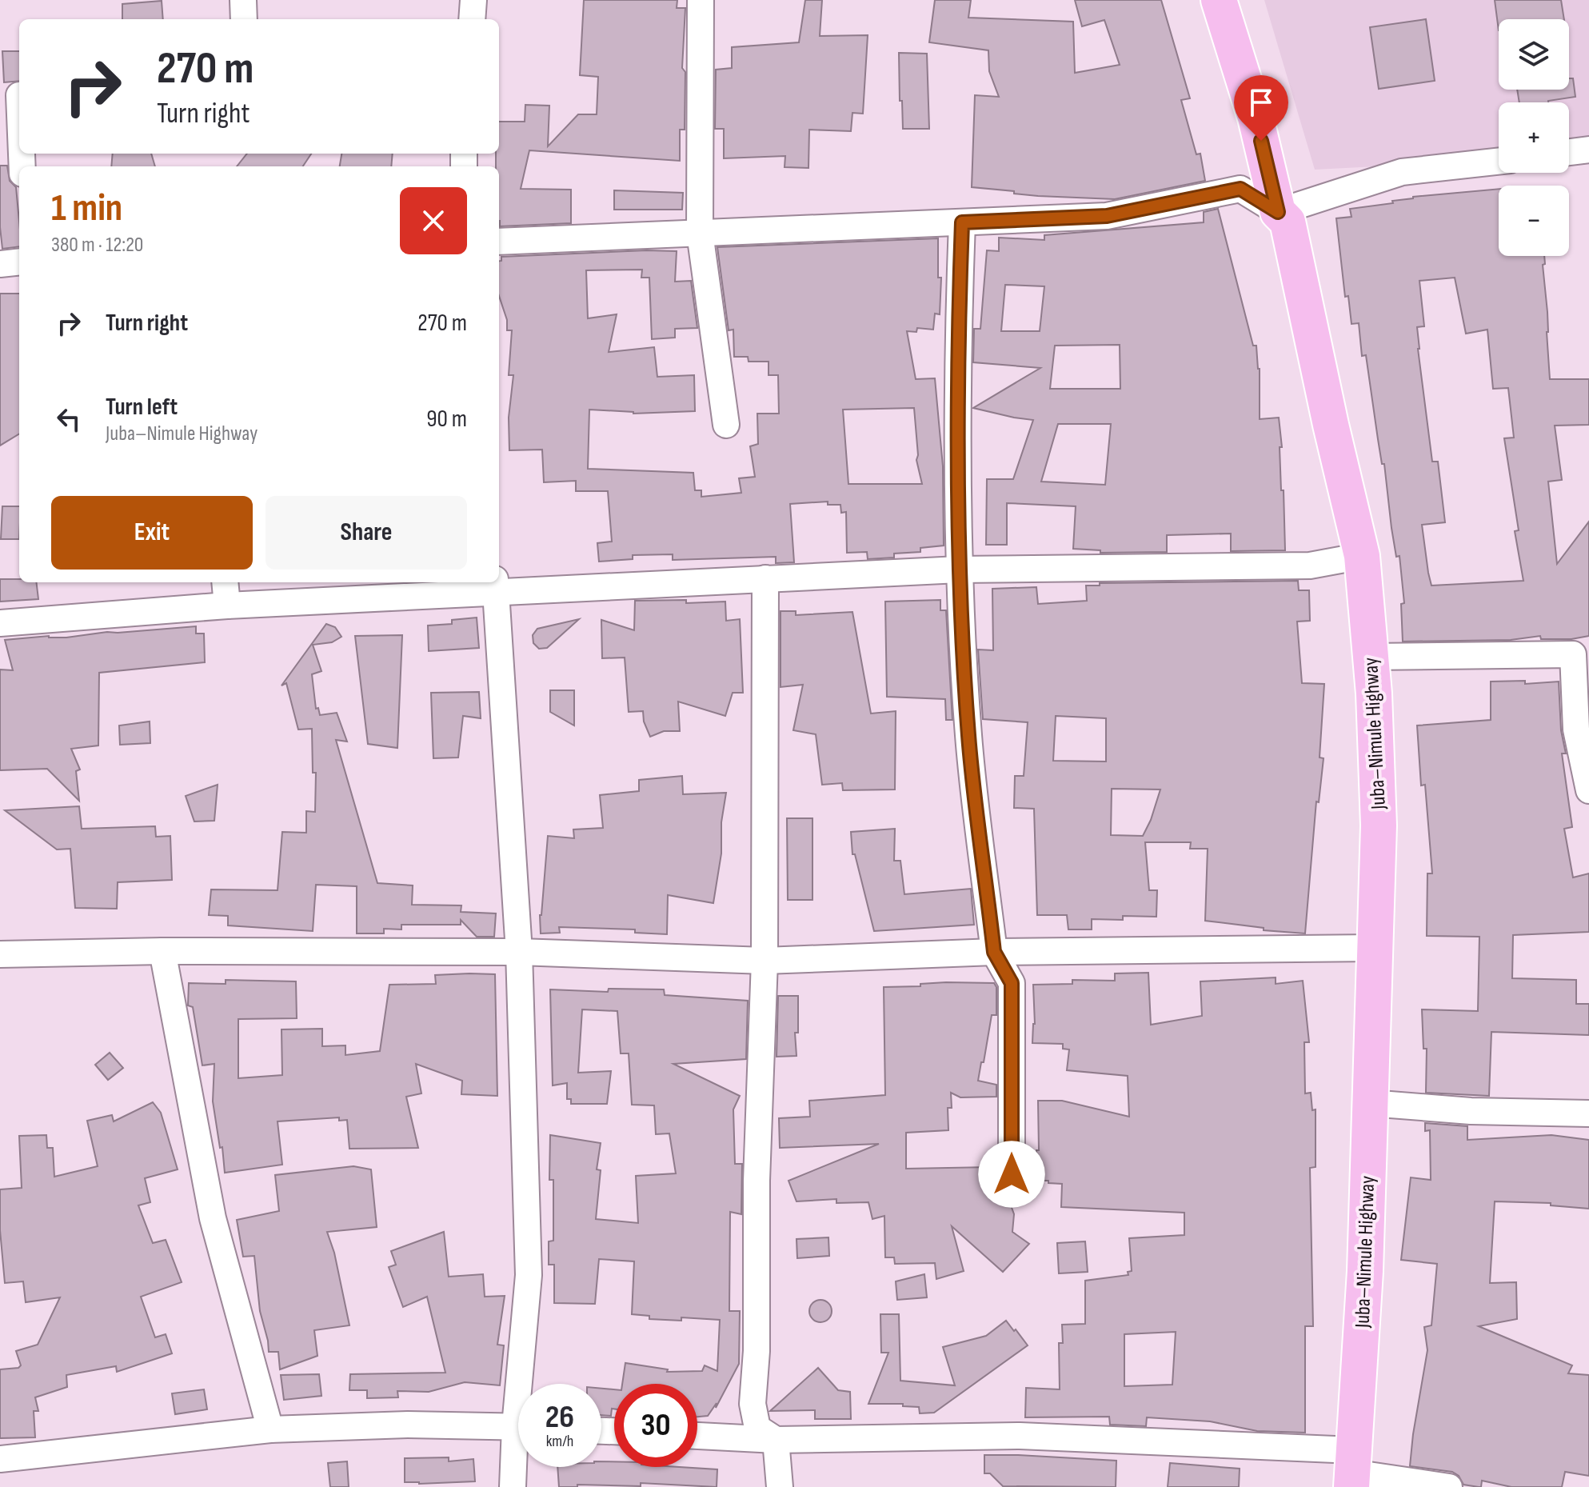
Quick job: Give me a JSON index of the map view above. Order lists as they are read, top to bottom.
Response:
{
  "streets": {
    "main road": ["Juba–Nimule Highway"]
  },
  "page": {
    "map_buttons": ["+", "−"],
    "turn": ["270 m", "Turn right"],
    "heading": ["1 min", "380 m · 12:20"],
    "list": [
      {
        "name": "Turn right",
        "value": "270 m"
      },
      {
        "name": "Turn left",
        "note": "Juba–Nimule Highway",
        "value": "90 m"
      }
    ],
    "buttons": ["Exit", "Share"],
    "speed": "26 km/h",
    "limit": "30"
  }
}
